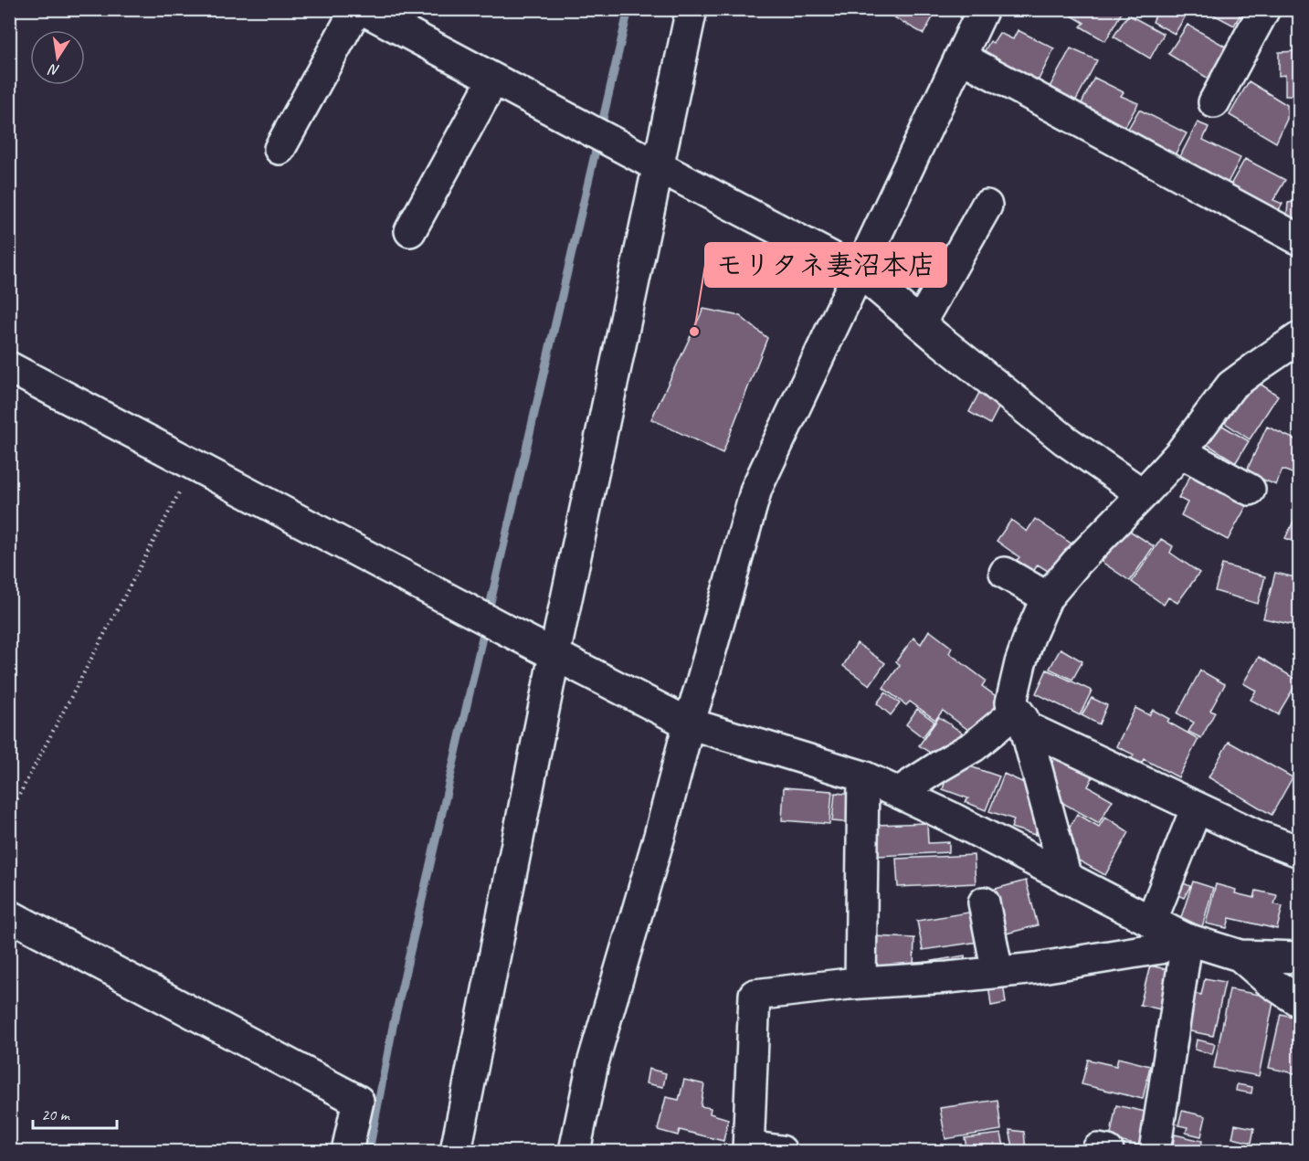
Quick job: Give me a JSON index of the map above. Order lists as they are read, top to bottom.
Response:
{
  "places": ["モリタネ妻沼本店"],
  "scale_bar": "20 m",
  "north": "bottom"
}
